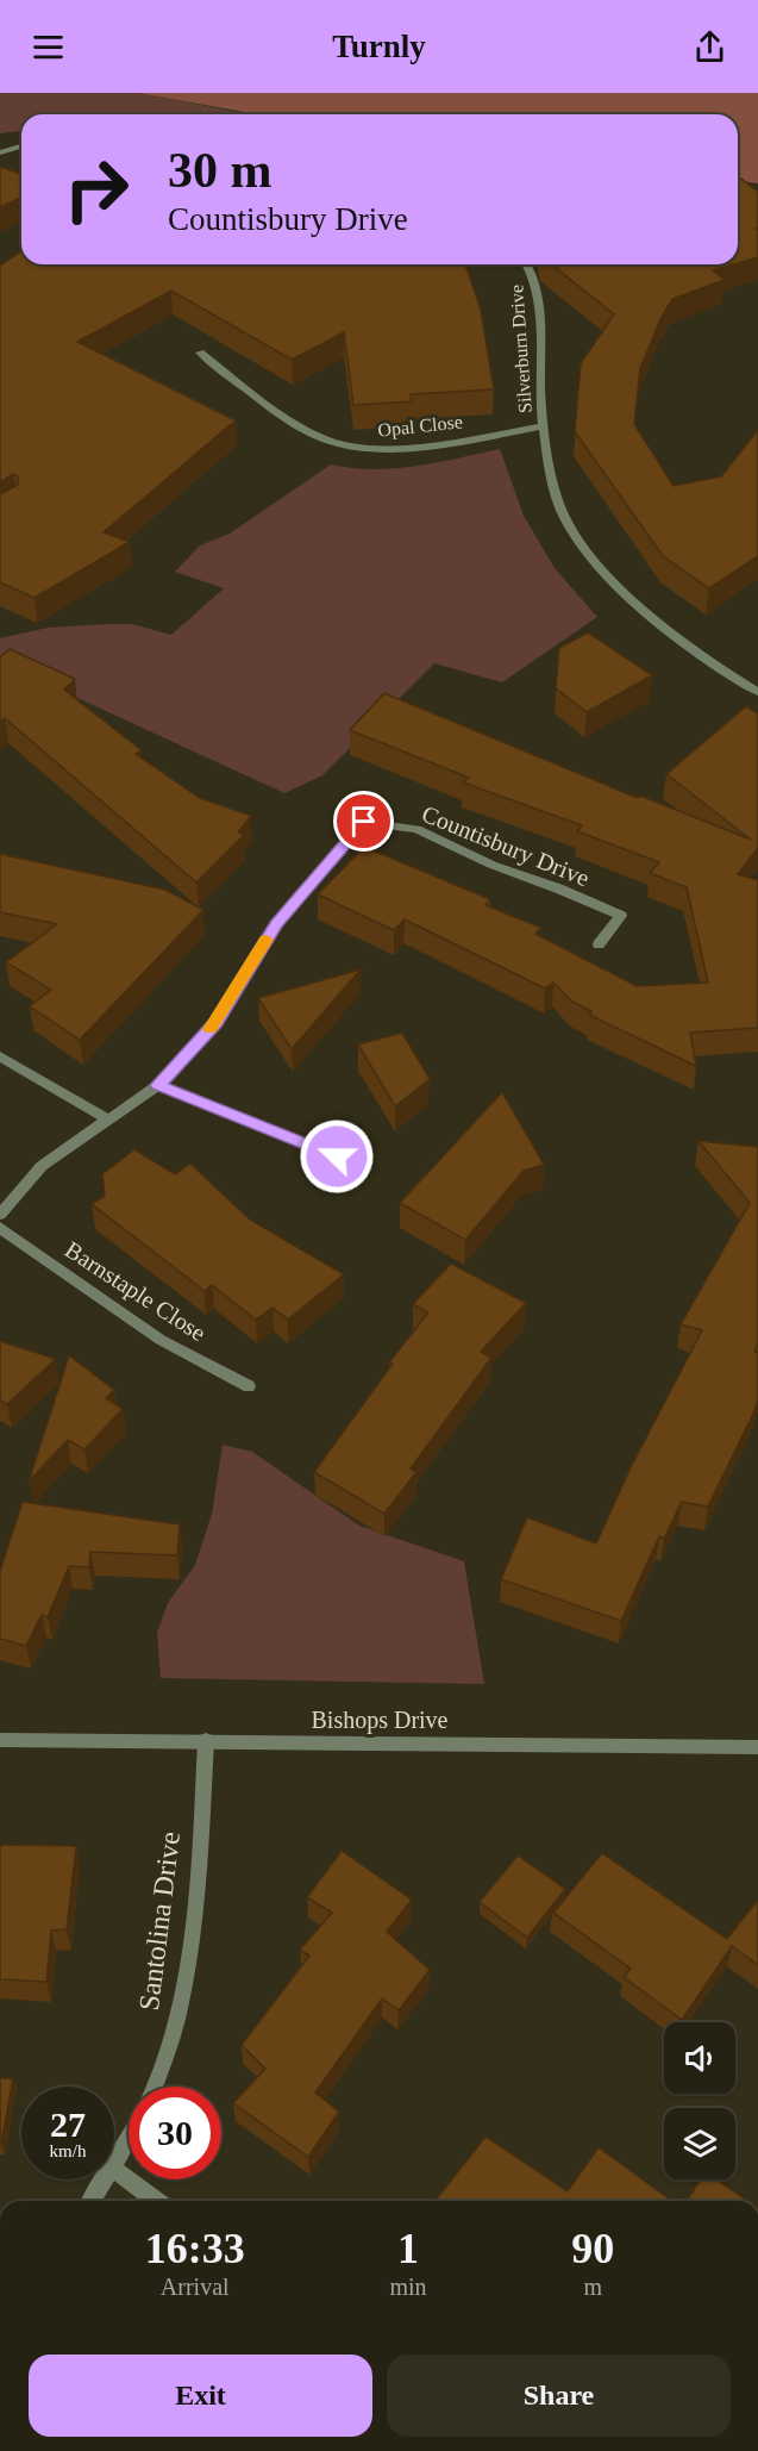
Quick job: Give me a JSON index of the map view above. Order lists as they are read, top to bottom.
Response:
{
  "streets": {
    "street": [
      "Silverburn Drive",
      "Opal Close",
      "Countisbury Drive",
      "Barnstaple Close",
      "Bishops Drive",
      "Santolina Drive"
    ]
  },
  "crossings": [
    ["Silverburn Drive", "Opal Close"],
    ["Bishops Drive", "Santolina Drive"]
  ],
  "page": {
    "header": "Turnly",
    "turn": ["30 m", "Countisbury Drive"],
    "speed": "27 km/h",
    "limit": "30",
    "eta": [
      "16:33",
      "Arrival",
      "1",
      "min",
      "90",
      "m"
    ],
    "buttons": ["Exit", "Share"]
  }
}
